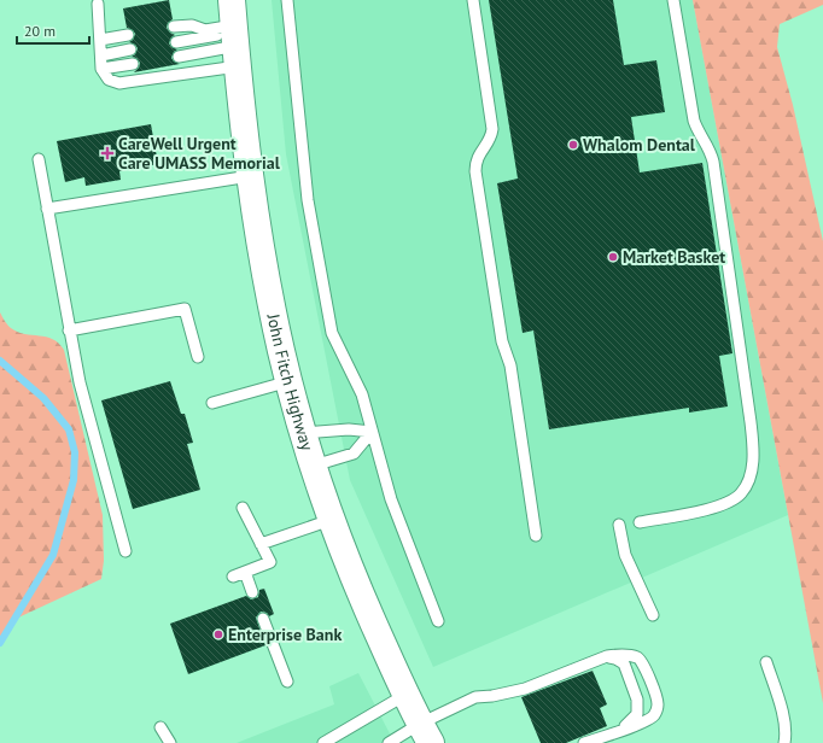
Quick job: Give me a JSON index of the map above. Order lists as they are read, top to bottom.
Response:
{
  "streets": {
    "main road": ["John Fitch Highway"]
  },
  "places": {
    "other": ["Whalom Dental", "Market Basket", "Enterprise Bank"],
    "health": ["CareWell Urgent Care UMASS Memorial"]
  },
  "scale_bar": "20 m"
}
